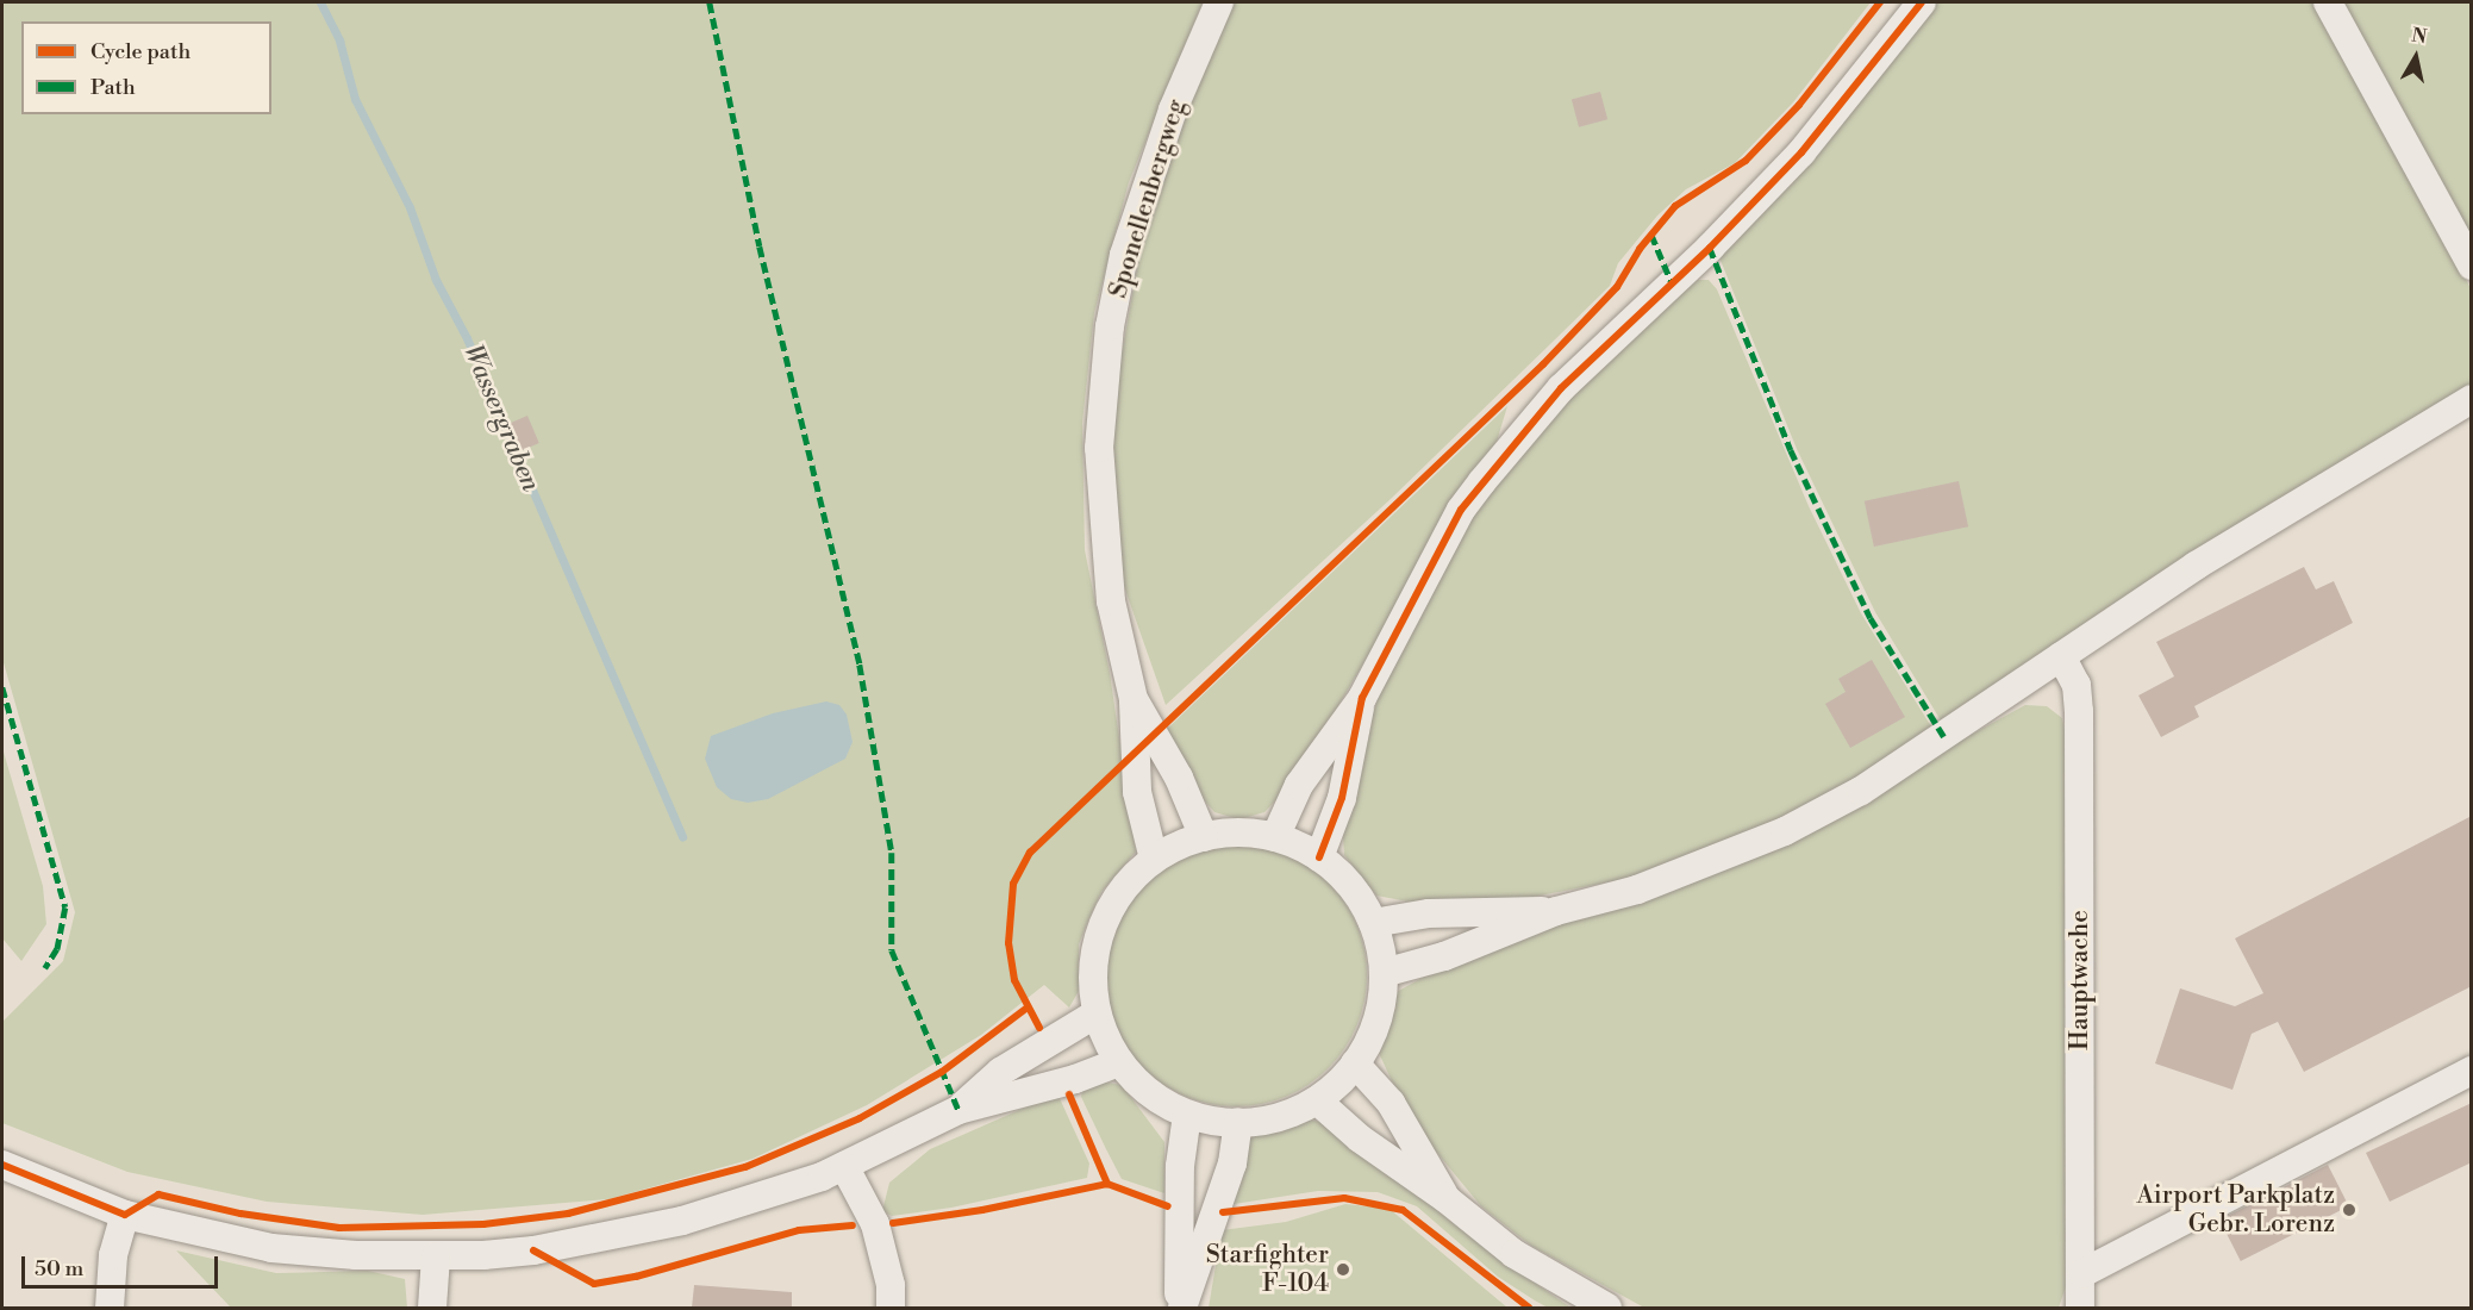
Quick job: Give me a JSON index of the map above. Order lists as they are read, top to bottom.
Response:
{
  "streets": {
    "street": ["Sponellenbergweg", "Hauptwache"]
  },
  "water": ["Wassergraben"],
  "places": ["Airport Parkplatz Gebr. Lorenz", "Starfighter F-104"],
  "legend": ["Cycle path", "Path"],
  "scale_bar": "50 m",
  "north": "top"
}
